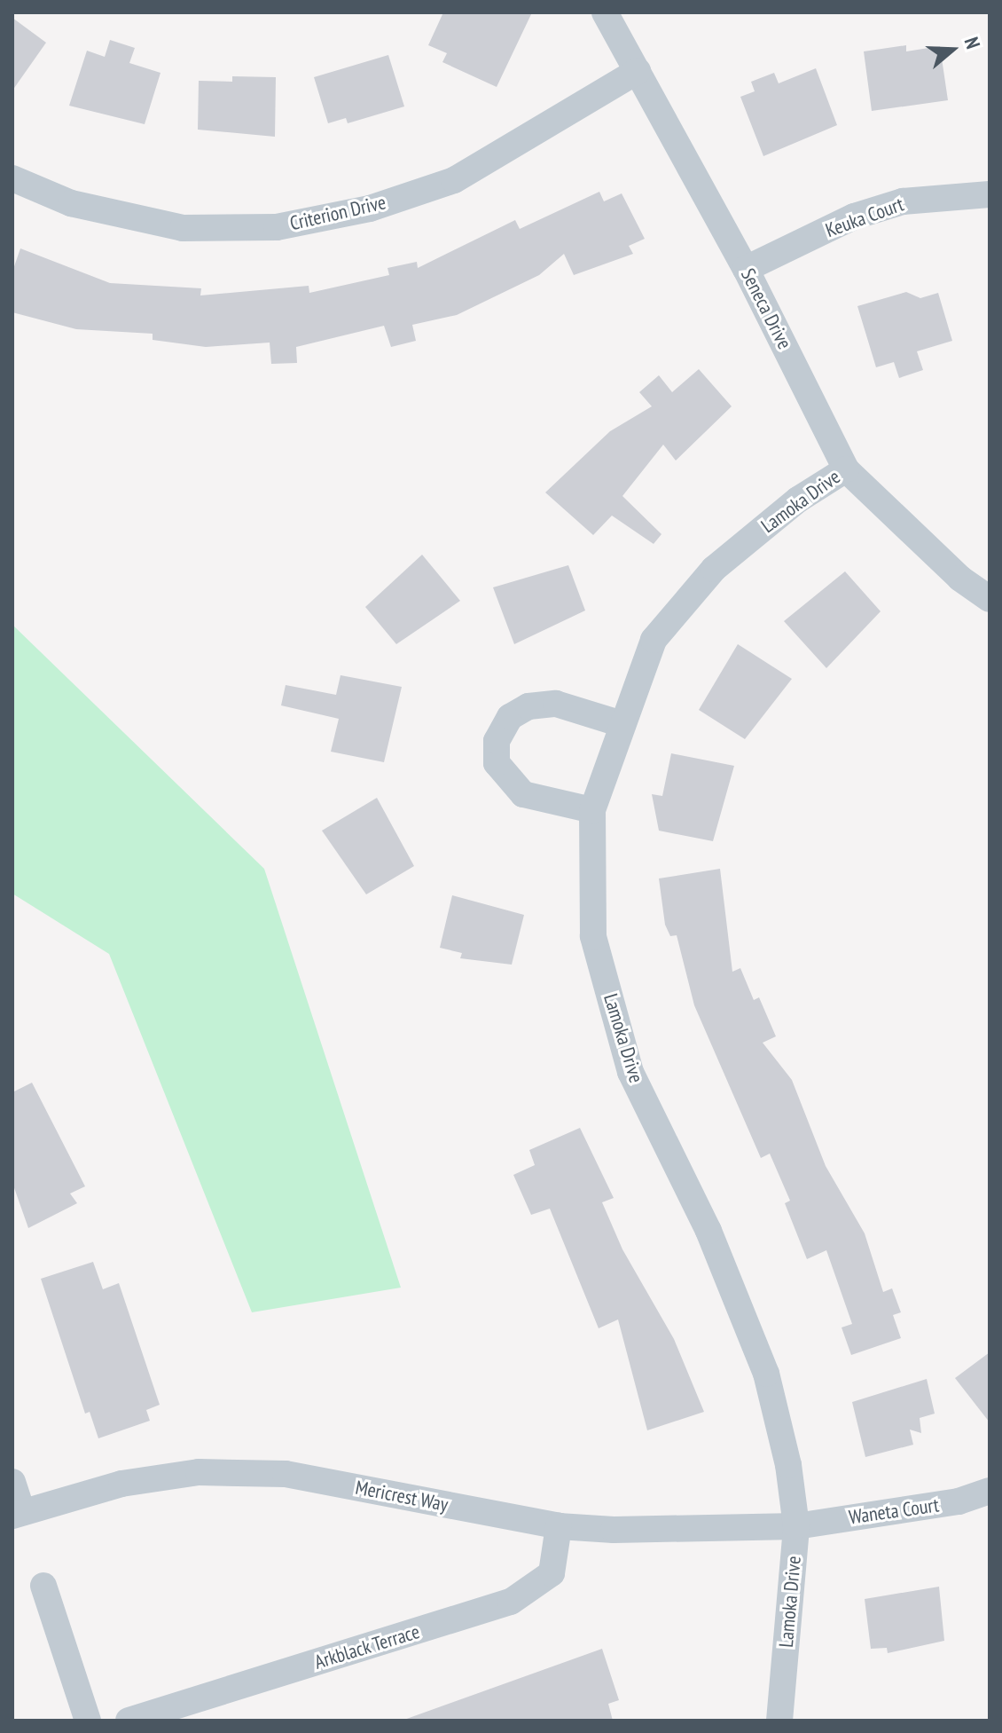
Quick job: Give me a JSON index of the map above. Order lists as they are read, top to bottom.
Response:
{
  "streets": {
    "street": [
      "Criterion Drive",
      "Keuka Court",
      "Seneca Drive",
      "Lamoka Drive",
      "Mericrest Way",
      "Waneta Court",
      "Arkblack Terrace"
    ]
  },
  "crossings": [
    ["Criterion Drive", "Seneca Drive"],
    ["Keuka Court", "Seneca Drive"],
    ["Seneca Drive", "Lamoka Drive"],
    ["Lamoka Drive", "Mericrest Way"],
    ["Lamoka Drive", "Waneta Court"],
    ["Mericrest Way", "Waneta Court"],
    ["Mericrest Way", "Arkblack Terrace"]
  ],
  "north": "right"
}
